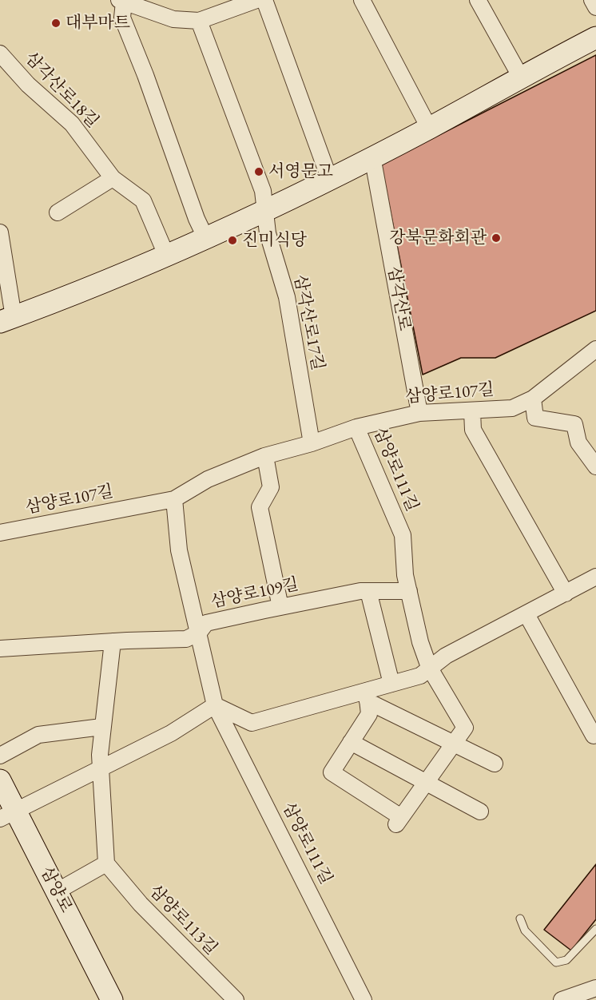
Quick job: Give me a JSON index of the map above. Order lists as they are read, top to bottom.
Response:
{
  "streets": {
    "street": [
      "삼각산로18길",
      "삼각산로",
      "삼각산로17길",
      "삼양로107길",
      "삼양로111길",
      "삼양로109길",
      "삼양로",
      "삼양로113길"
    ]
  },
  "crossings": [
    ["삼각산로", "삼양로107길"],
    ["삼각산로17길", "삼양로107길"],
    ["삼양로107길", "삼양로111길"],
    ["삼양로111길", "삼양로109길"]
  ],
  "places": [
    "대부마트",
    "서영문고",
    "강북문화회관",
    "진미식당"
  ]
}
